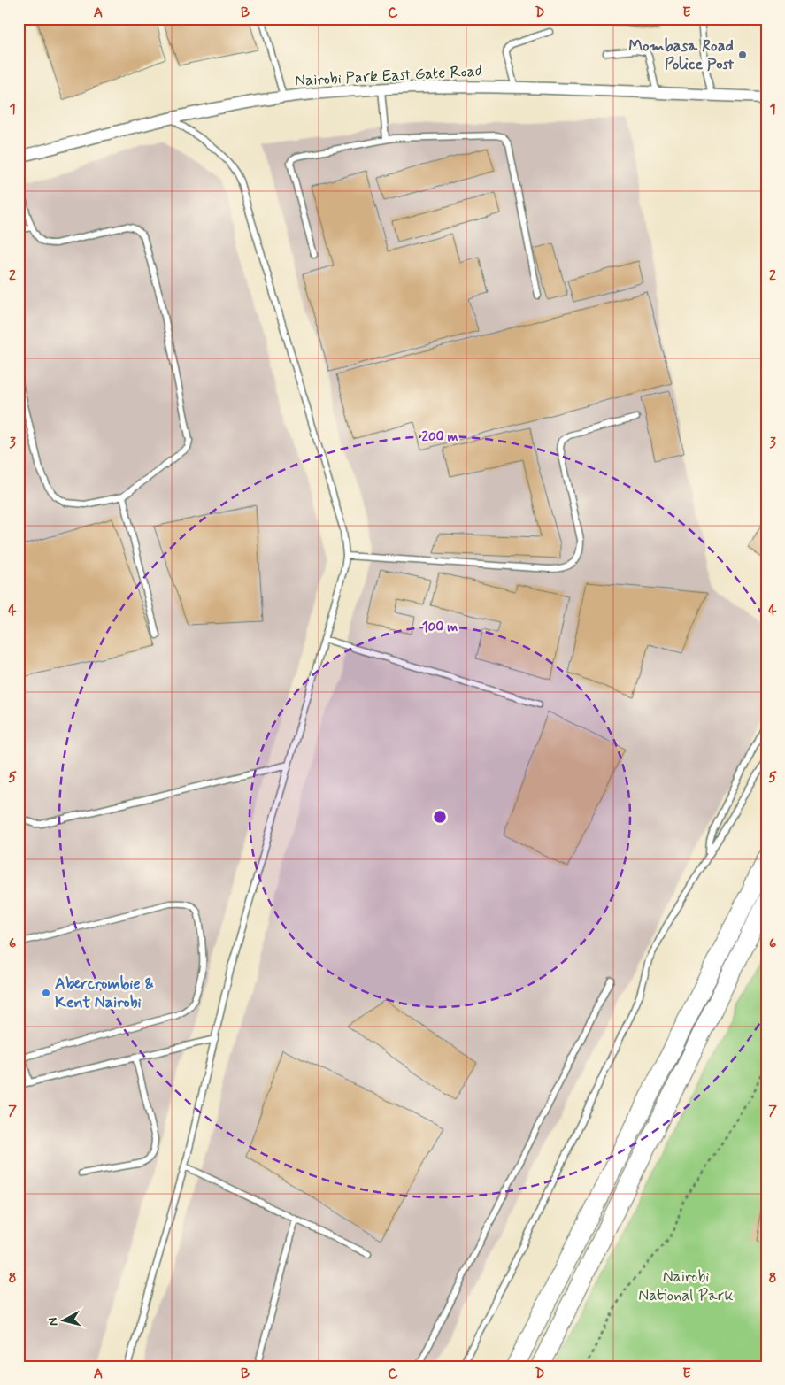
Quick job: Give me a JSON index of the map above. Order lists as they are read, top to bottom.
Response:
{
  "streets": {
    "street": ["Nairobi Park East Gate Road"]
  },
  "parks": ["Nairobi National Park"],
  "places": ["Mombasa Road Police Post", "Abercrombie & Kent Nairobi"],
  "north": "left",
  "grid": {
    "columns": [
      "A",
      "B",
      "C",
      "D",
      "E"
    ],
    "rows": [
      "1",
      "2",
      "3",
      "4",
      "5",
      "6",
      "7",
      "8"
    ]
  },
  "rings": ["200 m", "100 m"]
}
